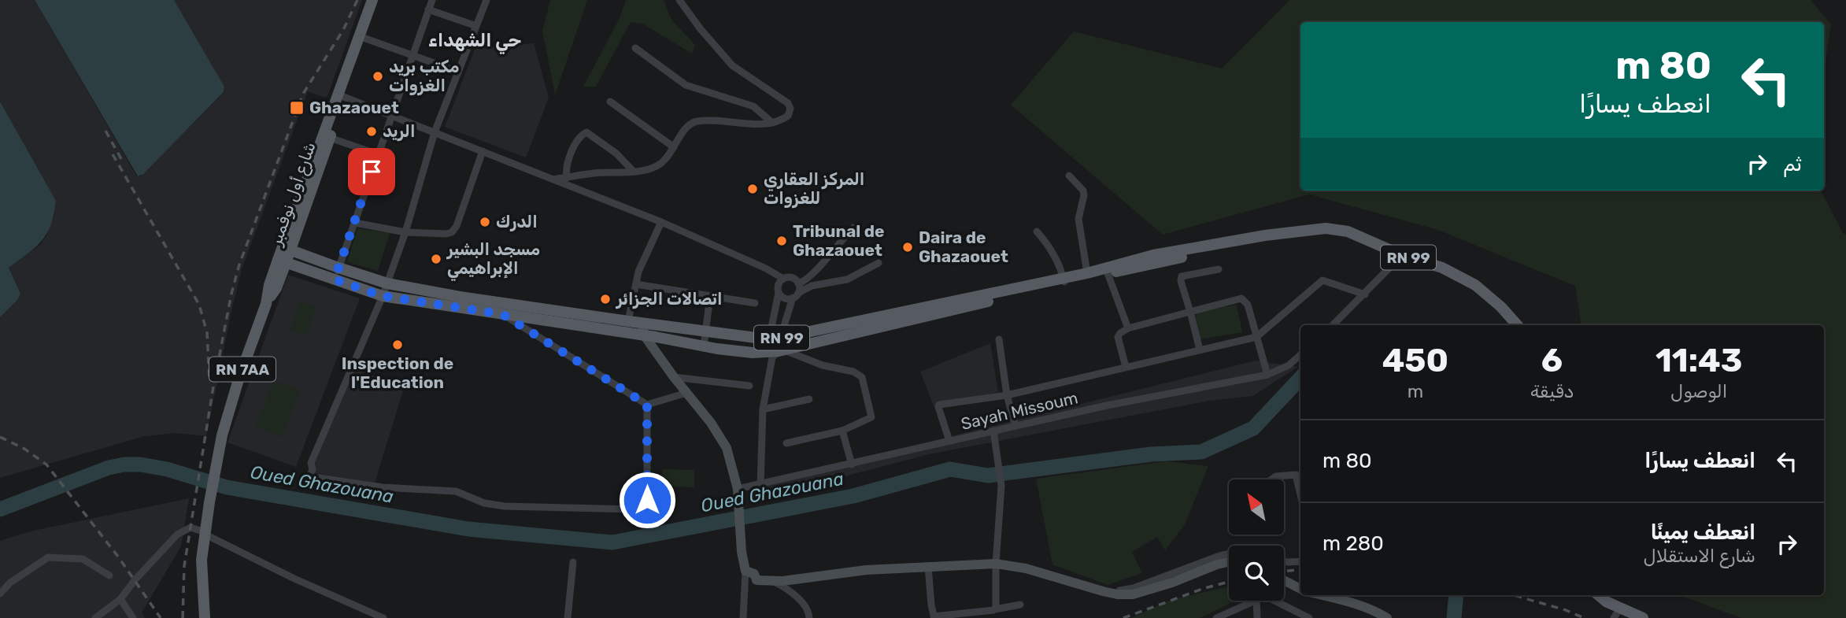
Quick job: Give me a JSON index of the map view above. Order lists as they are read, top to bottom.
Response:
{
  "streets": {
    "main road": ["شارع أول نوفمبر", "RN 99", "RN 7AA"],
    "street": ["Sayah Missoum"]
  },
  "crossings": [
    ["شارع أول نوفمبر", "RN 99"],
    ["RN 99", "RN 7AA"]
  ],
  "districts": ["حي الشهداء"],
  "water": ["Oued Ghazouana"],
  "places": {
    "other": [
      "مكتب بريد الغزوات",
      "الريد",
      "المركز العقاري للغزوات",
      "الدرك",
      "Tribunal de Ghazaouet",
      "Daira de Ghazaouet",
      "مسجد البشير الإبراهيمي",
      "اتصالات الجزائر",
      "Inspection de l'Education"
    ],
    "transit": ["Ghazaouet"]
  },
  "north": "top left",
  "page": {
    "turn": ["80 m", "انعطف يسارًا"],
    "then": "ثم",
    "eta": [
      "11:43",
      "الوصول",
      "6",
      "دقيقة",
      "450",
      "m"
    ],
    "list": [
      {
        "name": "انعطف يسارًا",
        "value": "80 m"
      },
      {
        "name": "انعطف يمينًا",
        "note": "شارع الاستقلال",
        "value": "280 m"
      }
    ]
  }
}
